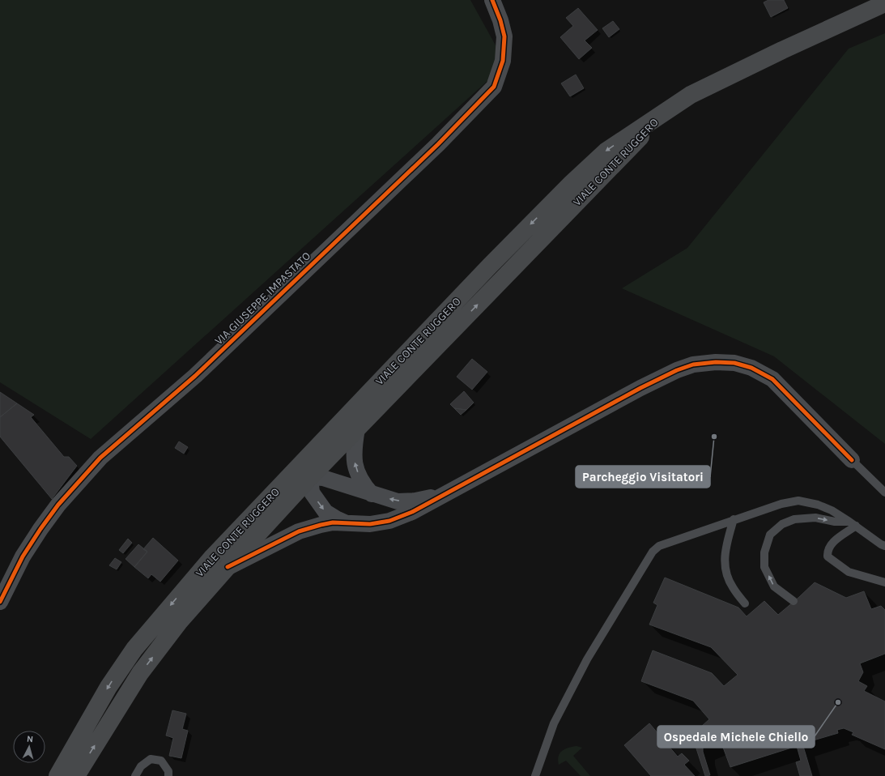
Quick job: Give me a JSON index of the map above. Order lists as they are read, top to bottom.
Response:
{
  "streets": {
    "main road": ["VIALE CONTE RUGGERO"],
    "street": ["VIA GIUSEPPE IMPASTATO"]
  },
  "places": ["Parcheggio Visitatori", "Ospedale Michele Chiello"],
  "north": "top"
}
